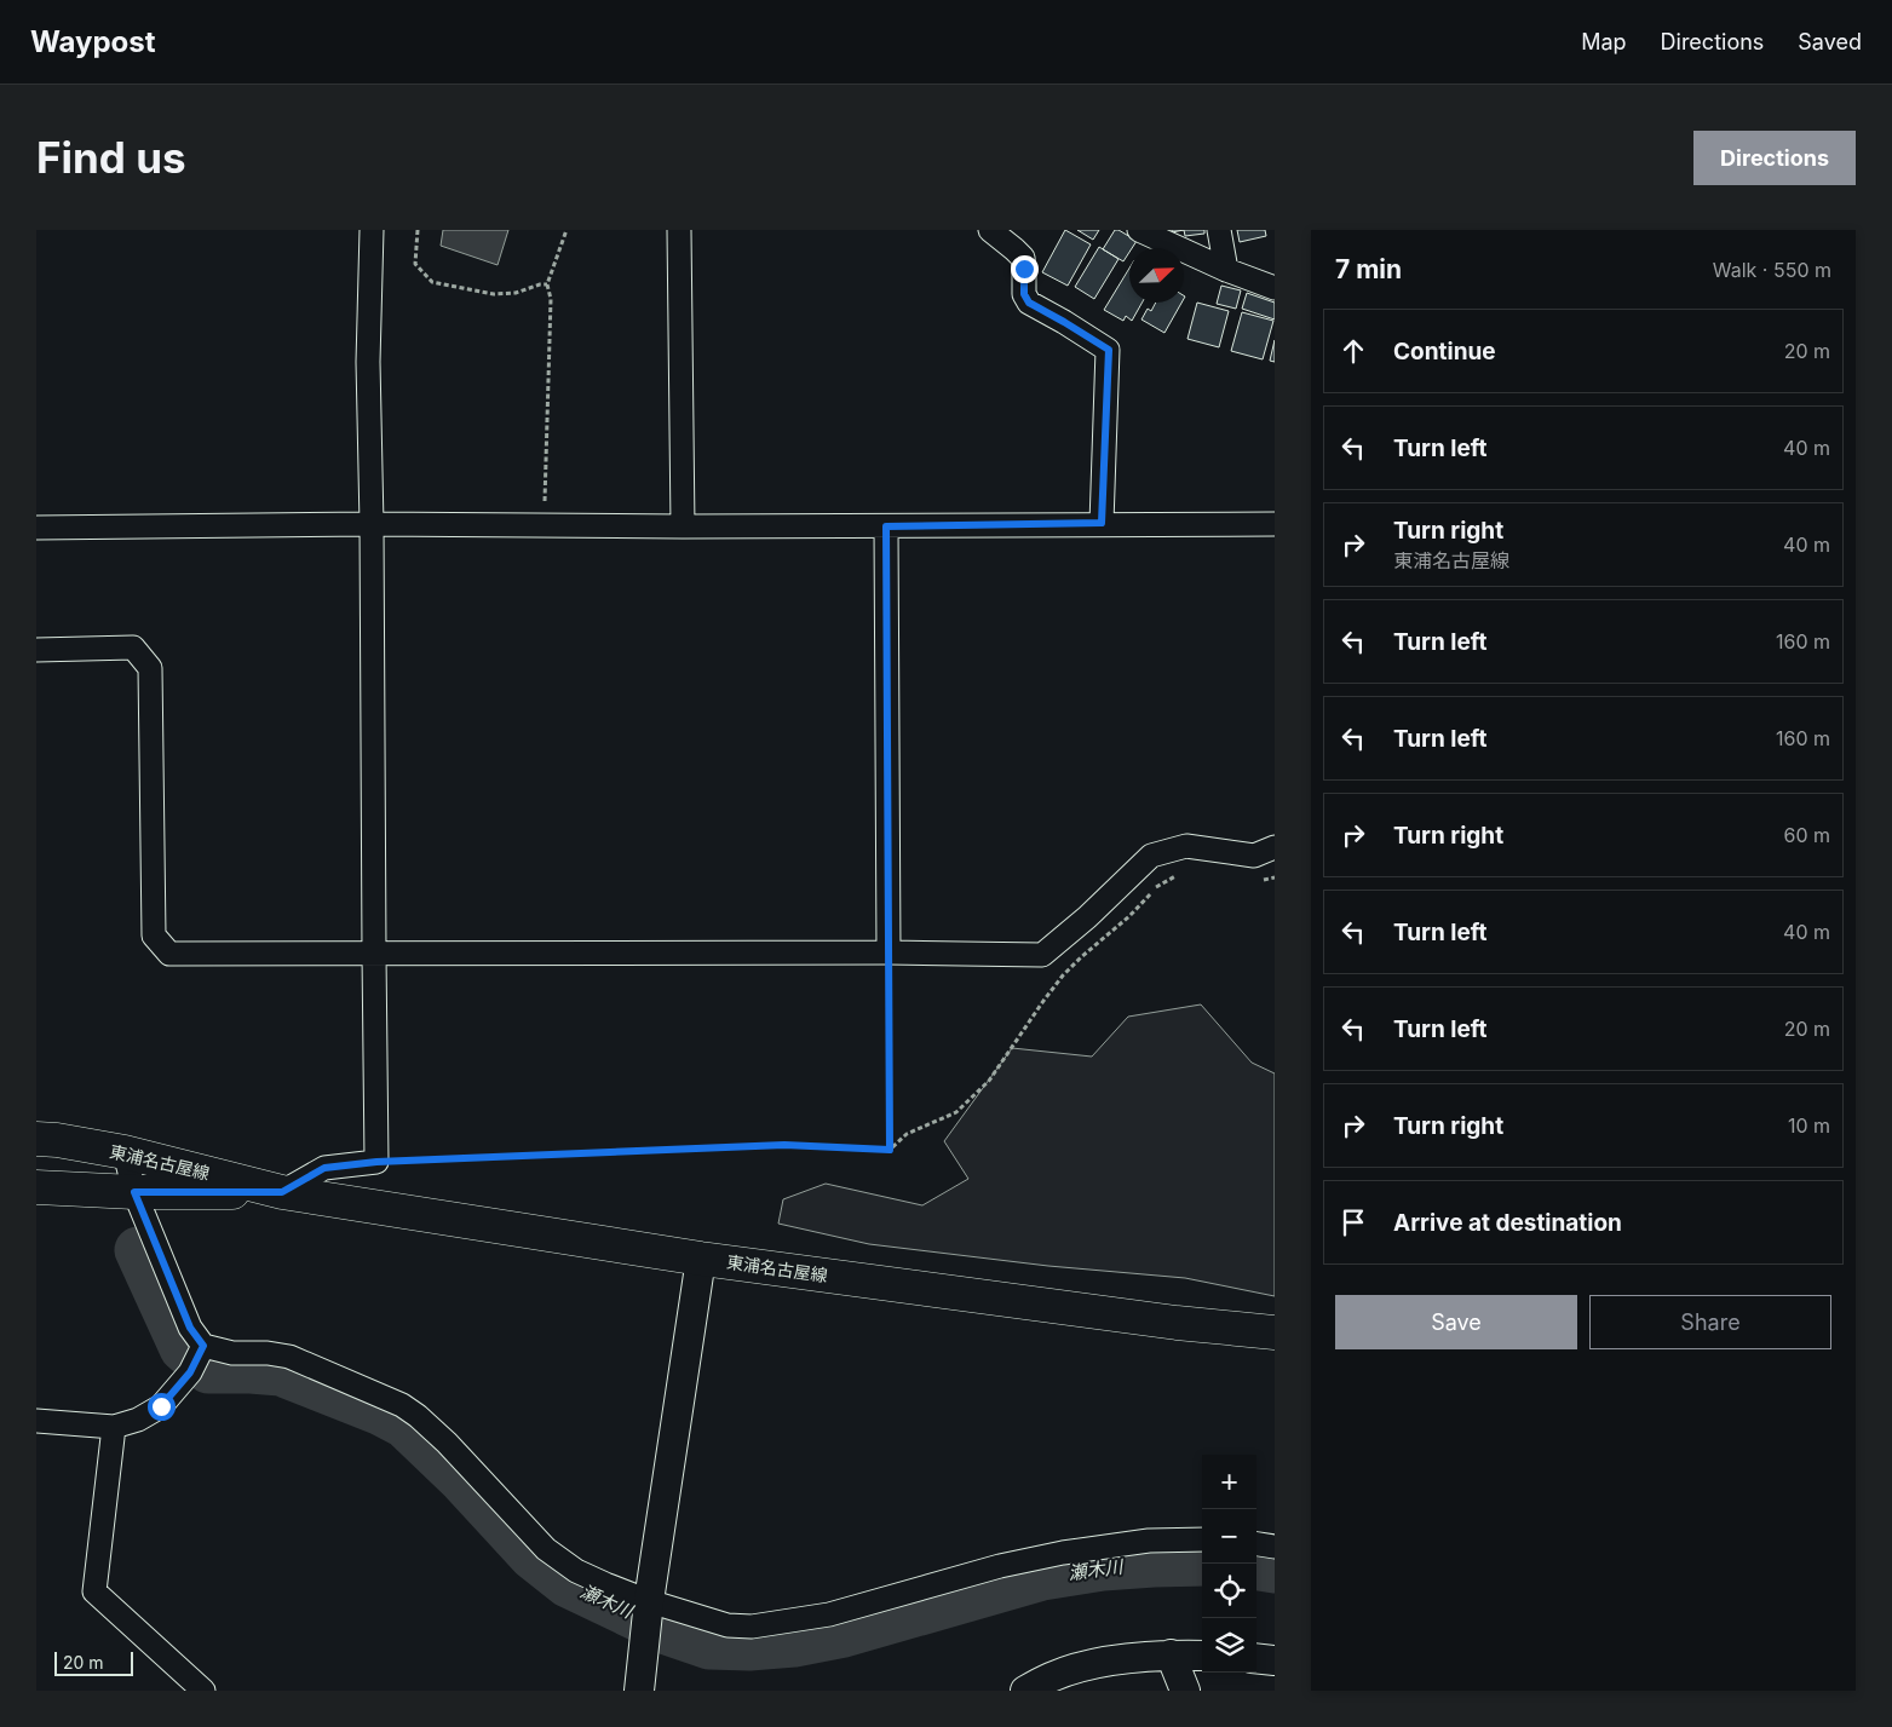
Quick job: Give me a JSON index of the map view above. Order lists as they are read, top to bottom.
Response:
{
  "streets": {
    "main road": ["東浦名古屋線"]
  },
  "water": ["瀬木川"],
  "scale_bar": "20 m",
  "north": "top right",
  "page": {
    "header": "Waypost",
    "nav": ["Map", "Directions", "Saved"],
    "buttons": [
      "Directions",
      ["Save", "Share"]
    ],
    "title": "Find us",
    "heading": ["7 min", "Walk · 550 m"],
    "list": [
      ["Continue", "20 m"],
      ["Turn left", "40 m"],
      ["Turn right", "東浦名古屋線", "40 m"],
      ["Turn left", "160 m"],
      ["Turn left", "160 m"],
      ["Turn right", "60 m"],
      ["Turn left", "40 m"],
      ["Turn left", "20 m"],
      ["Turn right", "10 m"],
      "Arrive at destination"
    ],
    "map_buttons": ["+", "−"],
    "scale": "20 m"
  }
}
